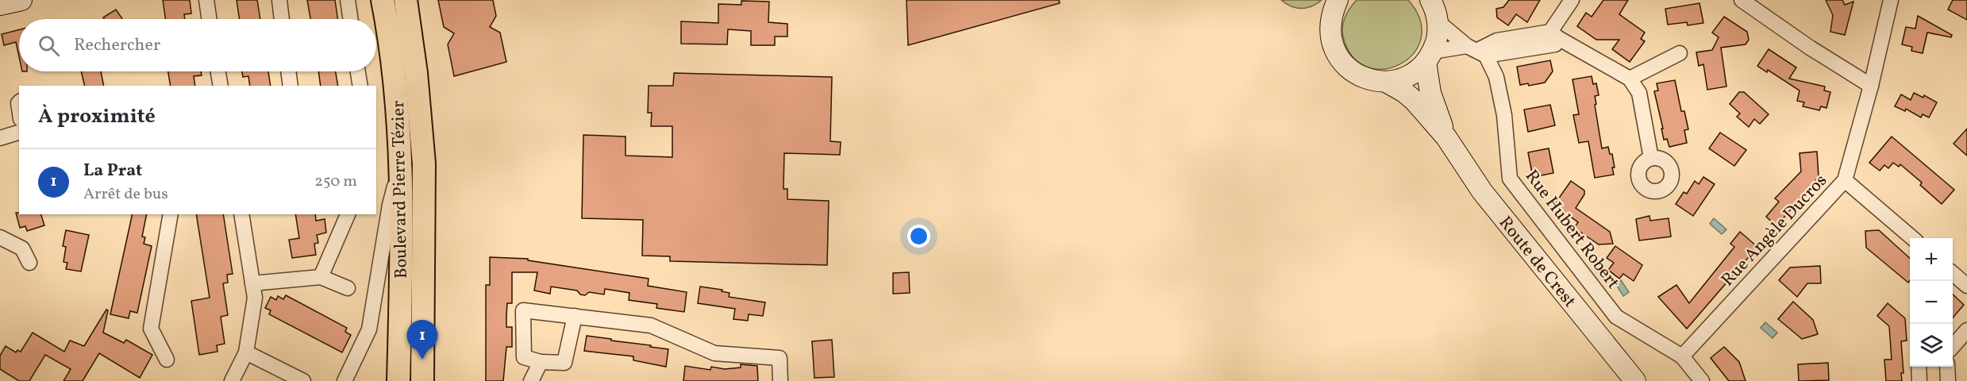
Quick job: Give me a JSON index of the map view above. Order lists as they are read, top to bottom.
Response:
{
  "streets": {
    "main road": ["Boulevard Pierre Tézier", "Route de Crest"],
    "street": ["Rue Hubert Robert", "Rue Angèle Ducros"]
  },
  "crossings": [
    ["Rue Hubert Robert", "Rue Angèle Ducros"]
  ],
  "page": {
    "search": "Rechercher",
    "heading": "À proximité",
    "list": [
      {
        "mark": "1",
        "name": "La Prat",
        "note": "Arrêt de bus",
        "value": "250 m"
      }
    ],
    "map_buttons": ["+", "−"],
    "pins": "1"
  }
}
